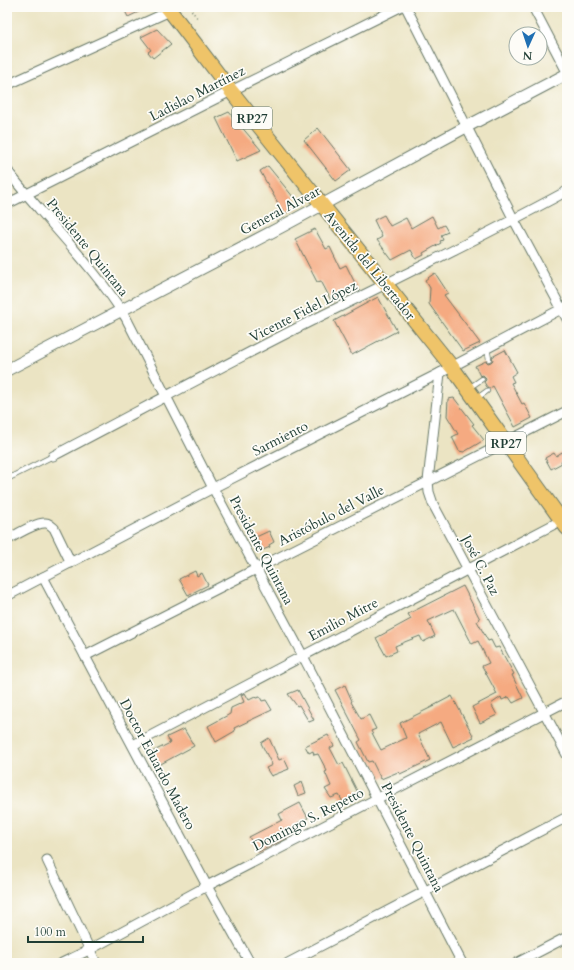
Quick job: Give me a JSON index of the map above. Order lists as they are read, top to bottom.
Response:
{
  "streets": {
    "main road": ["RP27", "Avenida del Libertador"],
    "street": [
      "Ladislao Martínez",
      "General Alvear",
      "Presidente Quintana",
      "Vicente Fidel López",
      "Sarmiento",
      "Aristóbulo del Valle",
      "José C. Paz",
      "Emilio Mitre",
      "Doctor Eduardo Madero",
      "Domingo S. Repetto"
    ]
  },
  "crossings": [
    ["Ladislao Martínez", "Presidente Quintana"],
    ["Ladislao Martínez", "Avenida del Libertador"],
    ["General Alvear", "Presidente Quintana"],
    ["General Alvear", "Avenida del Libertador"],
    ["Presidente Quintana", "Vicente Fidel López"],
    ["Presidente Quintana", "Sarmiento"],
    ["Presidente Quintana", "Aristóbulo del Valle"],
    ["Presidente Quintana", "Emilio Mitre"],
    ["Presidente Quintana", "Domingo S. Repetto"],
    ["Avenida del Libertador", "Vicente Fidel López"],
    ["Avenida del Libertador", "Sarmiento"],
    ["Avenida del Libertador", "Aristóbulo del Valle"],
    ["Avenida del Libertador", "José C. Paz"],
    ["Avenida del Libertador", "Emilio Mitre"],
    ["Sarmiento", "José C. Paz"],
    ["Sarmiento", "Doctor Eduardo Madero"],
    ["Aristóbulo del Valle", "José C. Paz"],
    ["Aristóbulo del Valle", "Doctor Eduardo Madero"],
    ["José C. Paz", "Emilio Mitre"],
    ["José C. Paz", "Domingo S. Repetto"],
    ["Emilio Mitre", "Doctor Eduardo Madero"],
    ["Doctor Eduardo Madero", "Domingo S. Repetto"]
  ],
  "scale_bar": "100 m",
  "north": "bottom"
}
